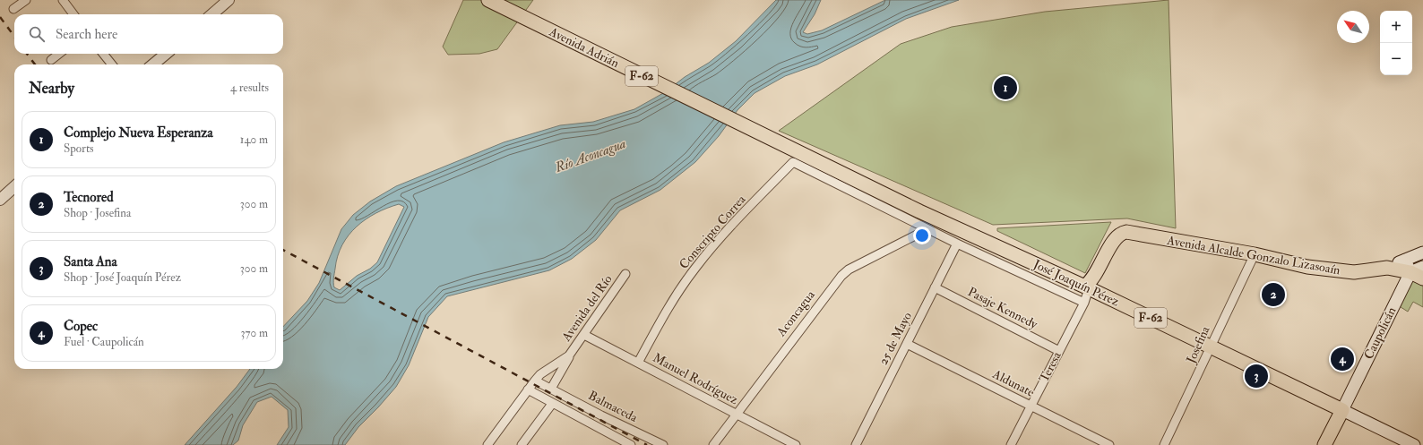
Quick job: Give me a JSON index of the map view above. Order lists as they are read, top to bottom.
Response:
{
  "streets": {
    "main road": [
      "Avenida Adrián",
      "F-62",
      "Avenida Alcalde Gonzalo Lizasoaín",
      "José Joaquín Pérez",
      "Caupolicán",
      "Teresa"
    ],
    "street": [
      "Conscripto Correa",
      "Avenida del Río",
      "Pasaje Kennedy",
      "Aconcagua",
      "25 de Mayo",
      "Josefina",
      "Manuel Rodríguez",
      "Aldunate",
      "Balmaceda"
    ]
  },
  "crossings": [
    ["Avenida Adrián", "Conscripto Correa"],
    ["Avenida Adrián", "José Joaquín Pérez"],
    ["Conscripto Correa", "José Joaquín Pérez"],
    ["Conscripto Correa", "Manuel Rodríguez"],
    ["Avenida Alcalde Gonzalo Lizasoaín", "Caupolicán"],
    ["Avenida Alcalde Gonzalo Lizasoaín", "Josefina"],
    ["Avenida Alcalde Gonzalo Lizasoaín", "Teresa"],
    ["José Joaquín Pérez", "Aconcagua"],
    ["José Joaquín Pérez", "Caupolicán"],
    ["José Joaquín Pérez", "25 de Mayo"],
    ["José Joaquín Pérez", "Josefina"],
    ["José Joaquín Pérez", "Teresa"],
    ["Avenida del Río", "Manuel Rodríguez"],
    ["Avenida del Río", "Balmaceda"],
    ["Pasaje Kennedy", "25 de Mayo"],
    ["Pasaje Kennedy", "Teresa"],
    ["Aconcagua", "Manuel Rodríguez"],
    ["25 de Mayo", "Aldunate"],
    ["Teresa", "Aldunate"]
  ],
  "water": ["Río Aconcagua"],
  "north": "top left",
  "page": {
    "map_buttons": ["+", "−"],
    "search": "Search here",
    "heading": ["Nearby", "4 results"],
    "pins": [
      "1",
      "2",
      "4",
      "3"
    ],
    "list": [
      {
        "mark": "1",
        "name": "Complejo Nueva Esperanza",
        "note": "Sports",
        "value": "140 m"
      },
      {
        "mark": "2",
        "name": "Tecnored",
        "note": "Shop · Josefina",
        "value": "300 m"
      },
      {
        "mark": "3",
        "name": "Santa Ana",
        "note": "Shop · José Joaquín Pérez",
        "value": "300 m"
      },
      {
        "mark": "4",
        "name": "Copec",
        "note": "Fuel · Caupolicán",
        "value": "370 m"
      }
    ]
  }
}
